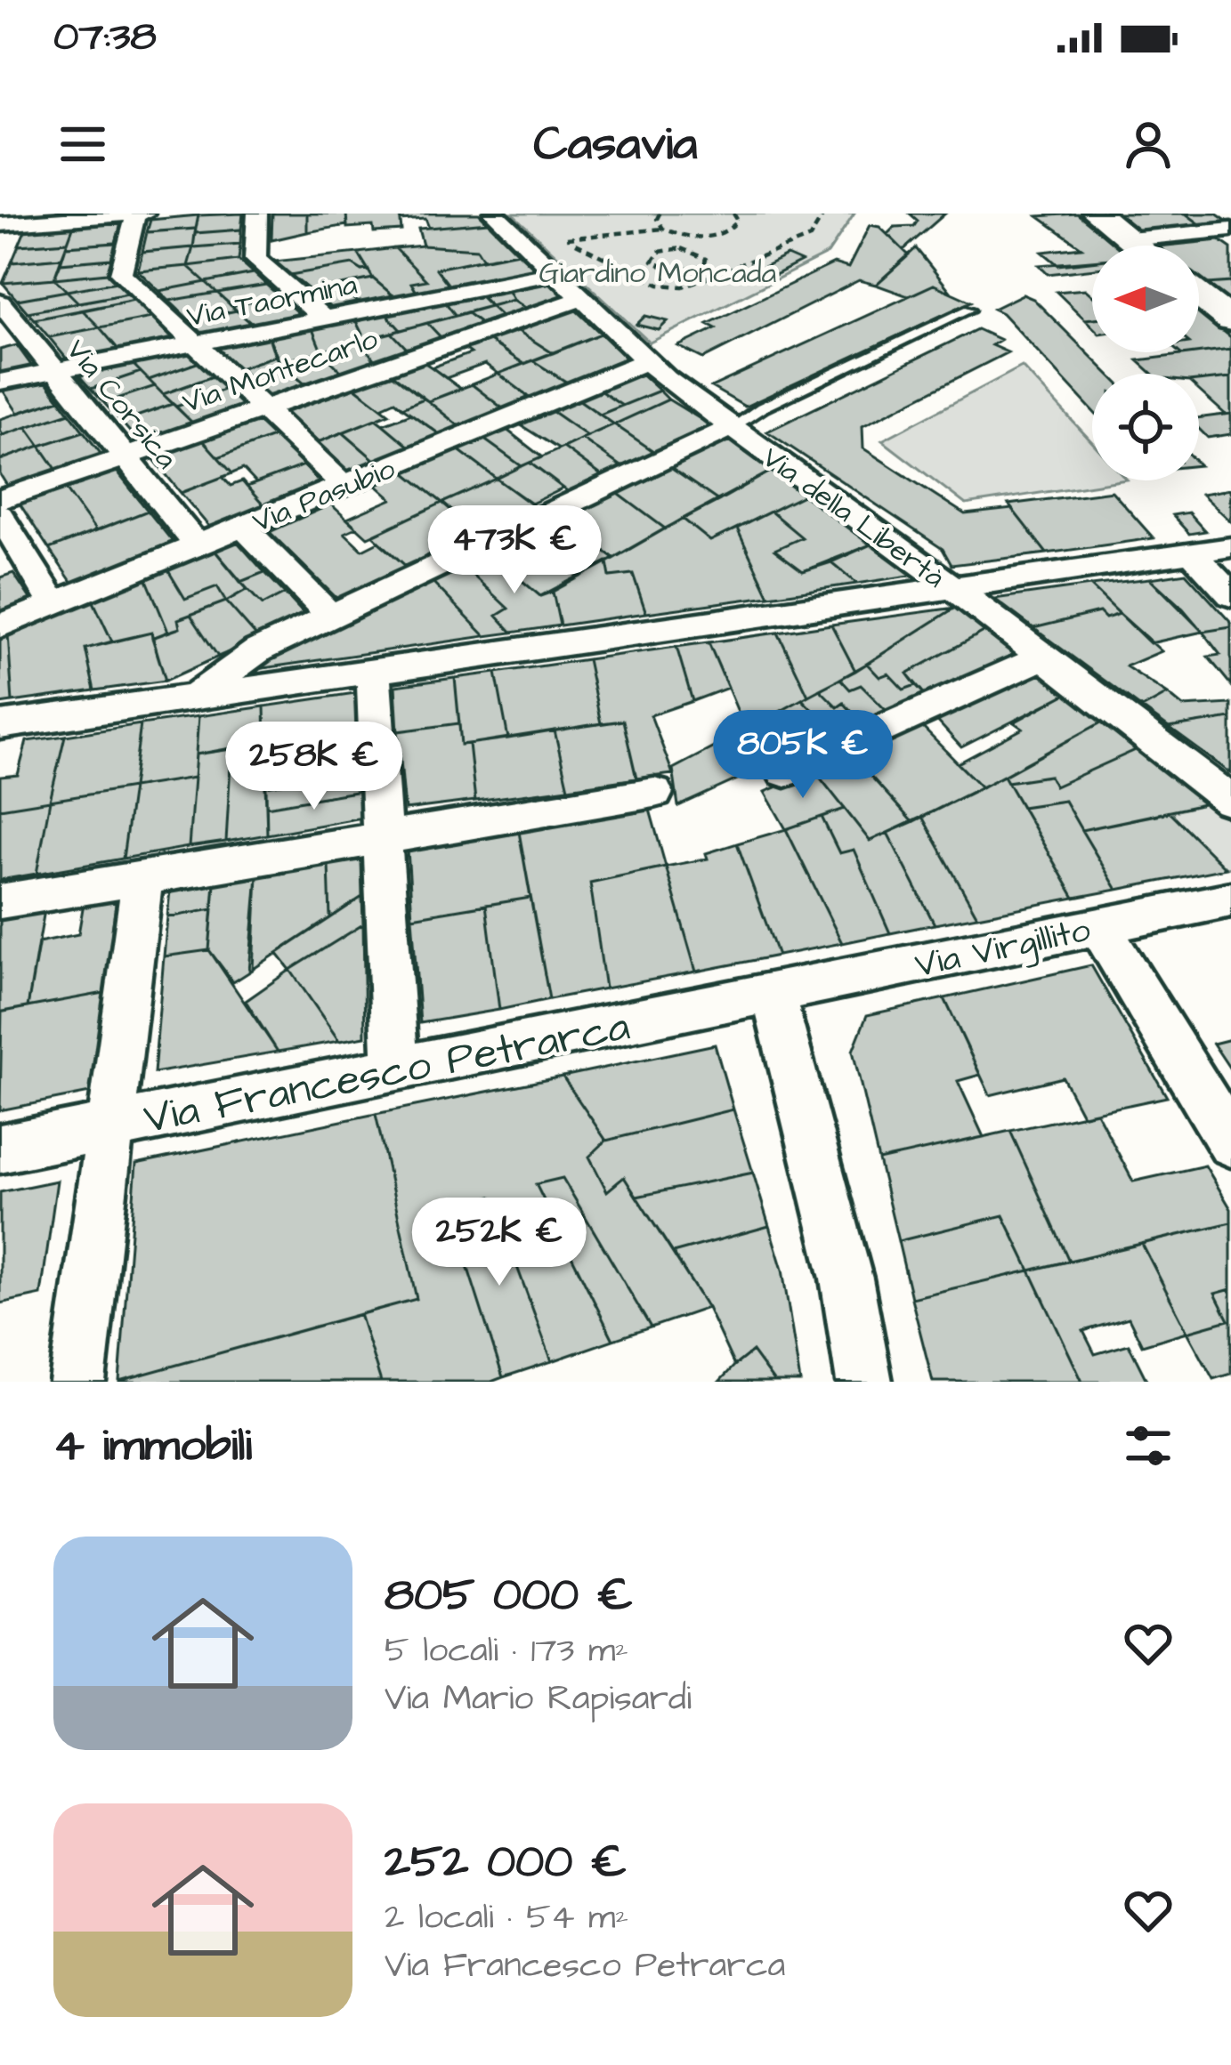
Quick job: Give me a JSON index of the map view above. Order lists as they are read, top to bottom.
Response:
{
  "streets": {
    "street": [
      "Via Taormina",
      "Via Montecarlo",
      "Via Corsica",
      "Via Pasubio",
      "Via della Libertà",
      "Via Virgillito",
      "Via Francesco Petrarca"
    ]
  },
  "crossings": [
    ["Via Taormina", "Via Corsica"],
    ["Via Taormina", "Via della Libertà"],
    ["Via Montecarlo", "Via Corsica"],
    ["Via Montecarlo", "Via della Libertà"],
    ["Via Corsica", "Via Pasubio"],
    ["Via Pasubio", "Via della Libertà"],
    ["Via Virgillito", "Via Francesco Petrarca"]
  ],
  "parks": ["Giardino Moncada"],
  "north": "left",
  "page": {
    "status": "07:38",
    "header": "Casavia",
    "price": [
      "473K €",
      "805K €",
      "258K €",
      "252K €"
    ],
    "heading": "4 immobili",
    "list": [
      {
        "name": "805 000 €",
        "note": "5 locali · 173 m² · Via Mario Rapisardi"
      },
      {
        "name": "252 000 €",
        "note": "2 locali · 54 m² · Via Francesco Petrarca"
      }
    ]
  }
}
